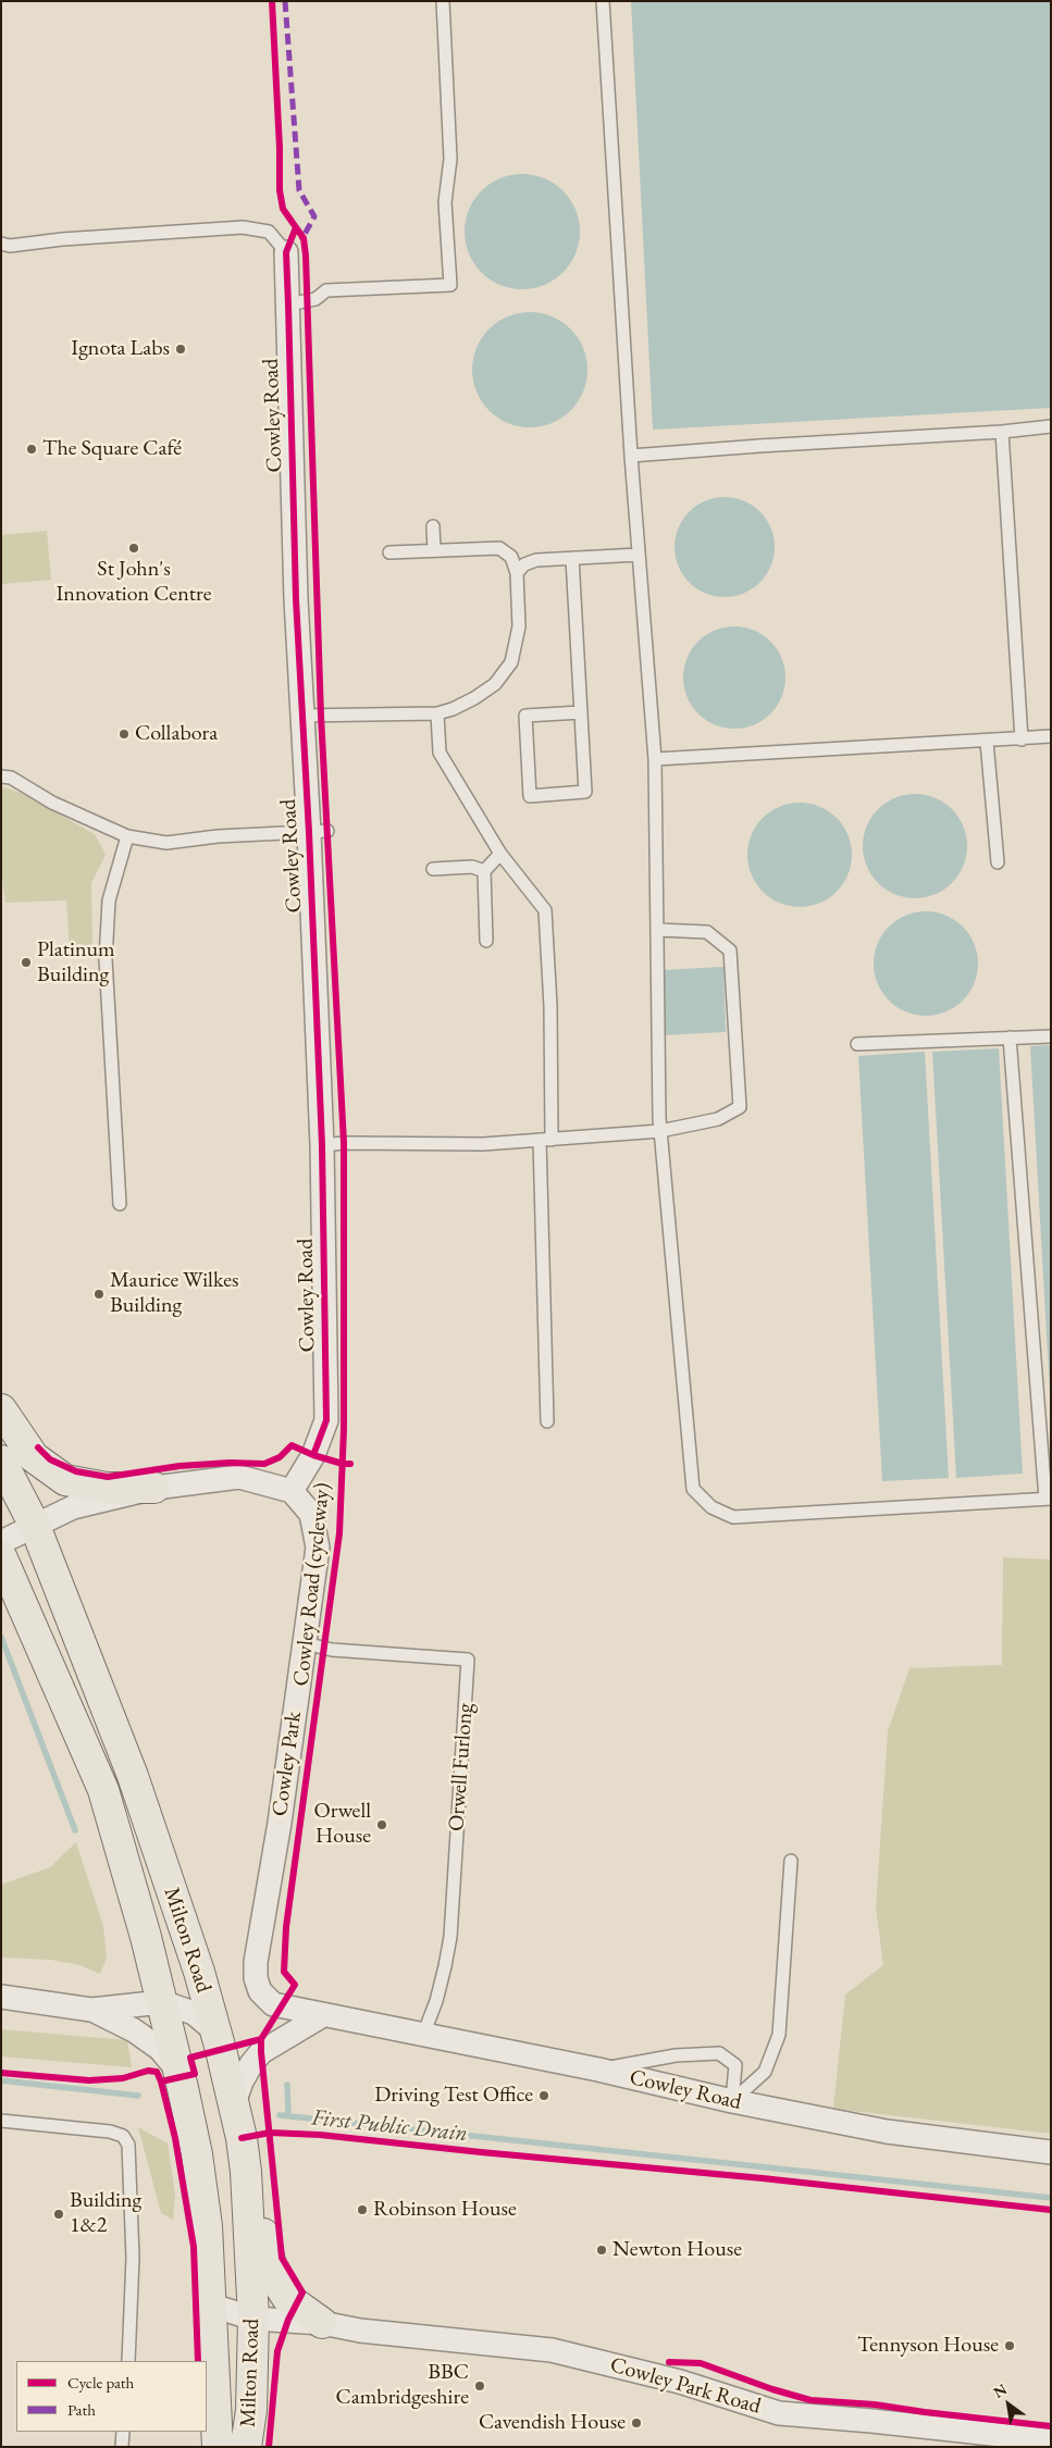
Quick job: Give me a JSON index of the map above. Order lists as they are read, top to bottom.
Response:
{
  "streets": {
    "main road": ["Milton Road"],
    "street": ["Cowley Road", "Cowley Park", "Cowley Park Road"],
    "lane": ["Orwell Furlong"],
    "cycle path": ["Cowley Road (cycleway)"]
  },
  "crossings": [
    ["Cowley Road", "Cowley Park"],
    ["Cowley Road", "Orwell Furlong"],
    ["Cowley Park", "Orwell Furlong"],
    ["Milton Road", "Cowley Park Road"]
  ],
  "water": ["First Public Drain"],
  "places": [
    "Ignota Labs",
    "The Square Café",
    "St John's Innovation Centre",
    "Collabora",
    "Platinum Building",
    "Maurice Wilkes Building",
    "Orwell House",
    "Driving Test Office",
    "Robinson House",
    "Building 1&2",
    "Newton House",
    "Tennyson House",
    "BBC Cambridgeshire",
    "Cavendish House"
  ],
  "legend": ["Cycle path", "Path"],
  "north": "top left"
}
